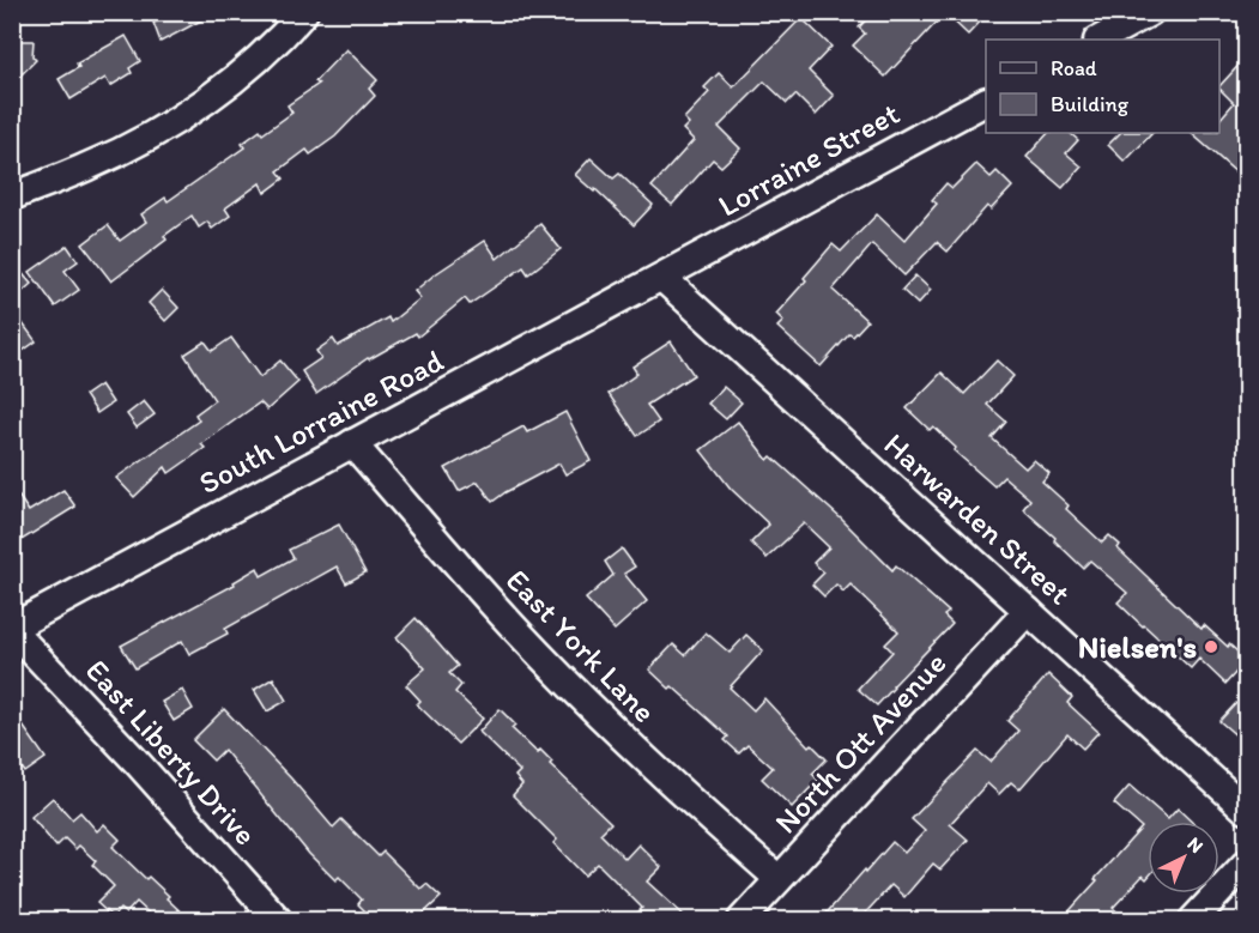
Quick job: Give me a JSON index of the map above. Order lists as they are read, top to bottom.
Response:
{
  "streets": {
    "street": [
      "Lorraine Street",
      "South Lorraine Road",
      "Harwarden Street",
      "East York Lane",
      "North Ott Avenue",
      "East Liberty Drive"
    ]
  },
  "crossings": [
    ["Lorraine Street", "South Lorraine Road"],
    ["Lorraine Street", "Harwarden Street"],
    ["South Lorraine Road", "Harwarden Street"],
    ["South Lorraine Road", "East York Lane"],
    ["South Lorraine Road", "East Liberty Drive"],
    ["Harwarden Street", "North Ott Avenue"],
    ["East York Lane", "North Ott Avenue"]
  ],
  "places": ["Nielsen's"],
  "legend": ["Road", "Building"],
  "north": "top right"
}
